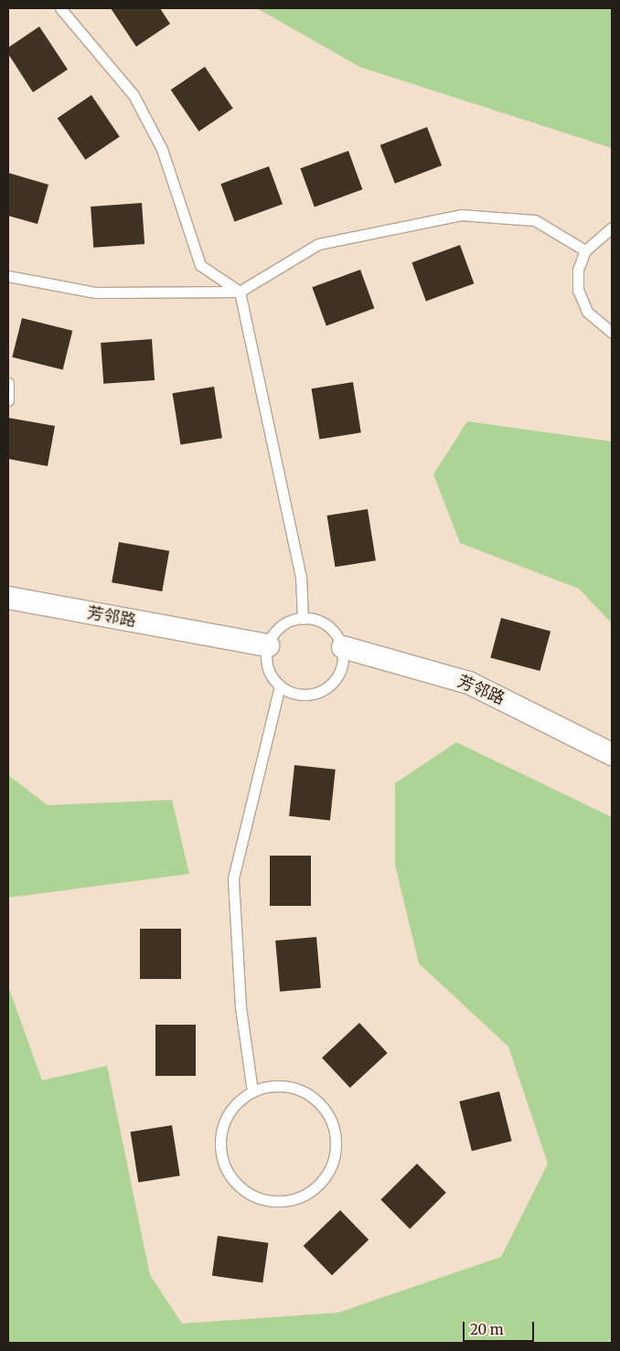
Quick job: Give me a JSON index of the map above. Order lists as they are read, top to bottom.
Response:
{
  "streets": {
    "street": ["芳邻路"]
  },
  "scale_bar": "20 m"
}
